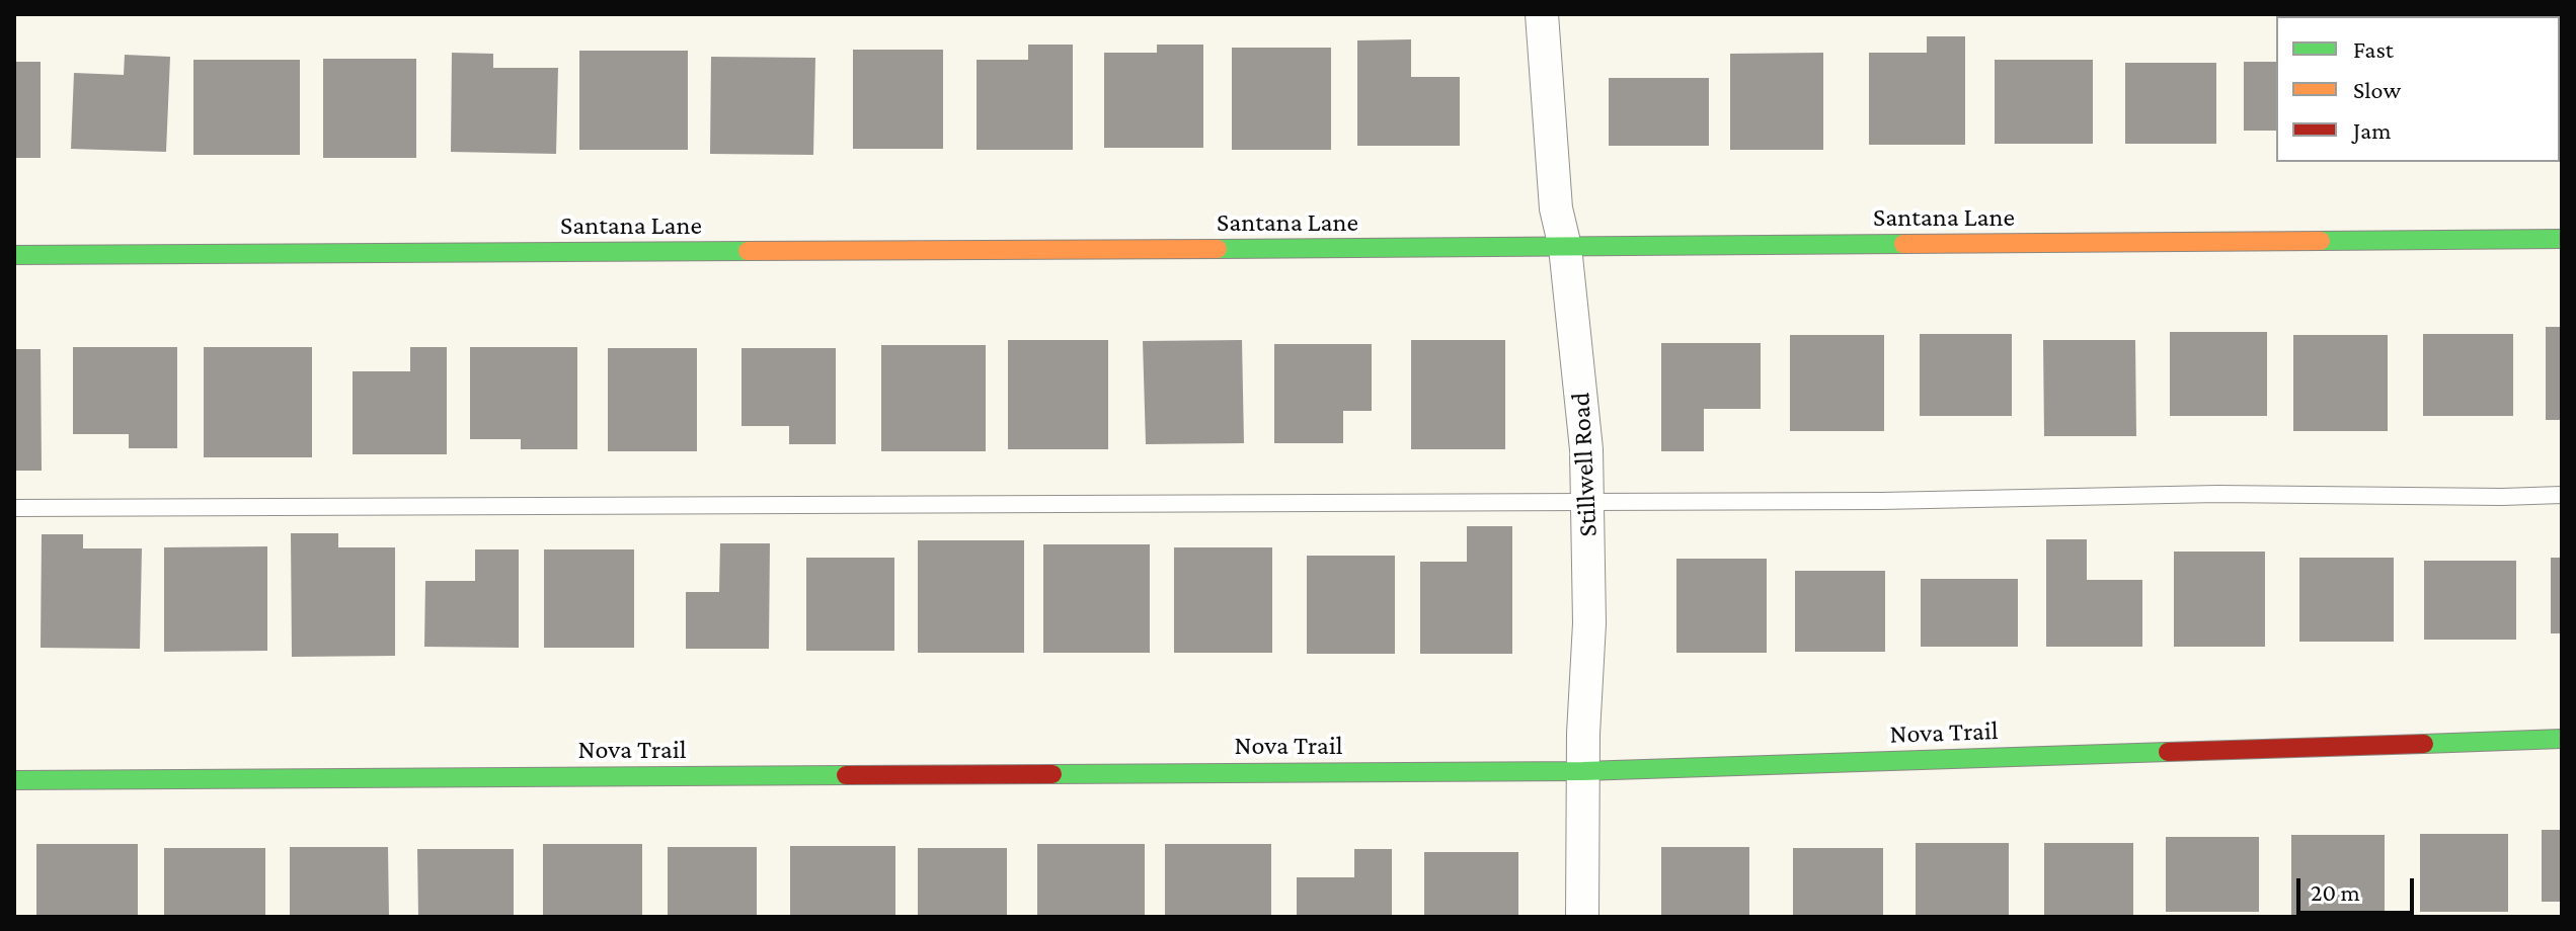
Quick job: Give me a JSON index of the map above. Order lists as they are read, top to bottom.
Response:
{
  "streets": {
    "street": ["Santana Lane", "Stillwell Road", "Nova Trail"]
  },
  "crossings": [
    ["Santana Lane", "Stillwell Road"],
    ["Stillwell Road", "Nova Trail"]
  ],
  "legend": ["Fast", "Slow", "Jam"],
  "scale_bar": "20 m"
}
